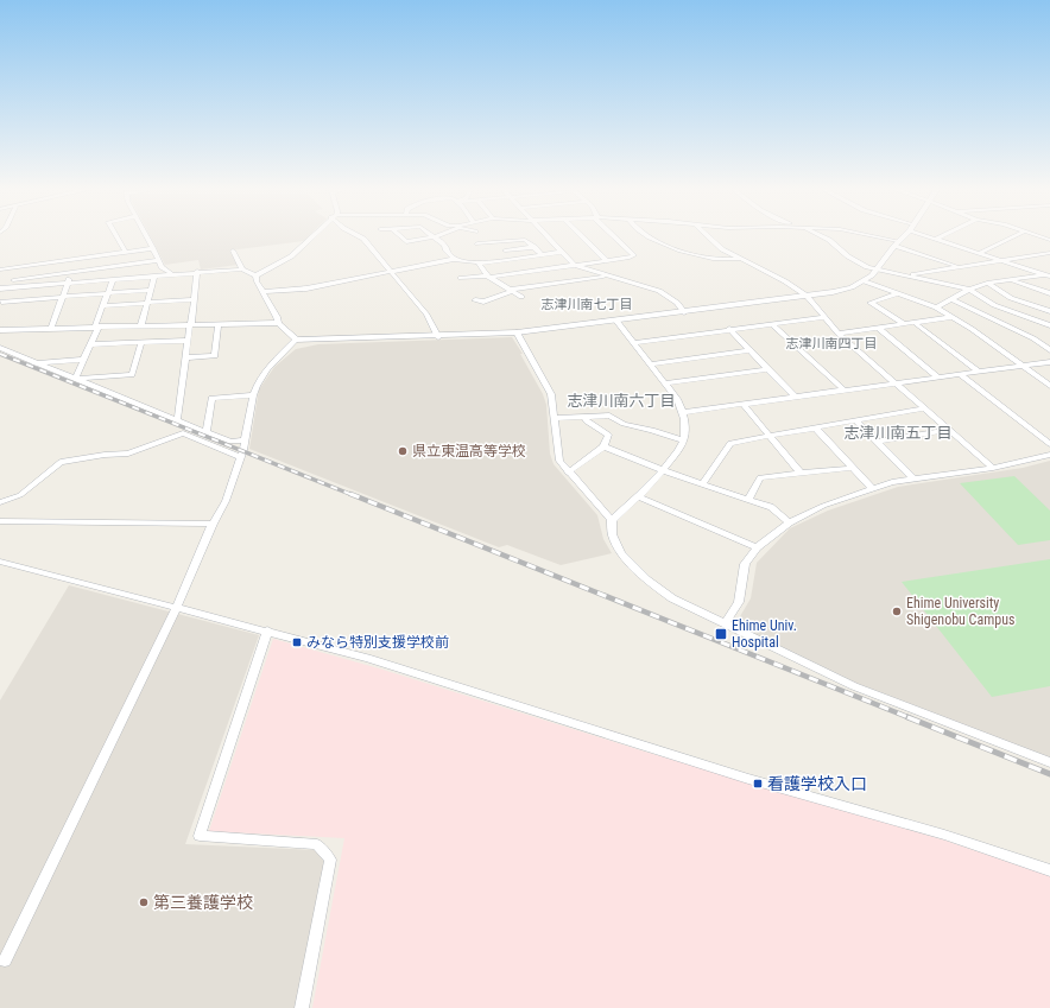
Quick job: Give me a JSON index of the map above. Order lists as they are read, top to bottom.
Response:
{
  "districts": [
    "志津川南七丁目",
    "志津川南四丁目",
    "志津川南六丁目",
    "志津川南五丁目"
  ],
  "places": {
    "other": ["県立東温高等学校", "Ehime University Shigenobu Campus", "第三養護学校"],
    "transit": ["Ehime Univ. Hospital", "みなら特別支援学校前", "看護学校入口"]
  }
}
